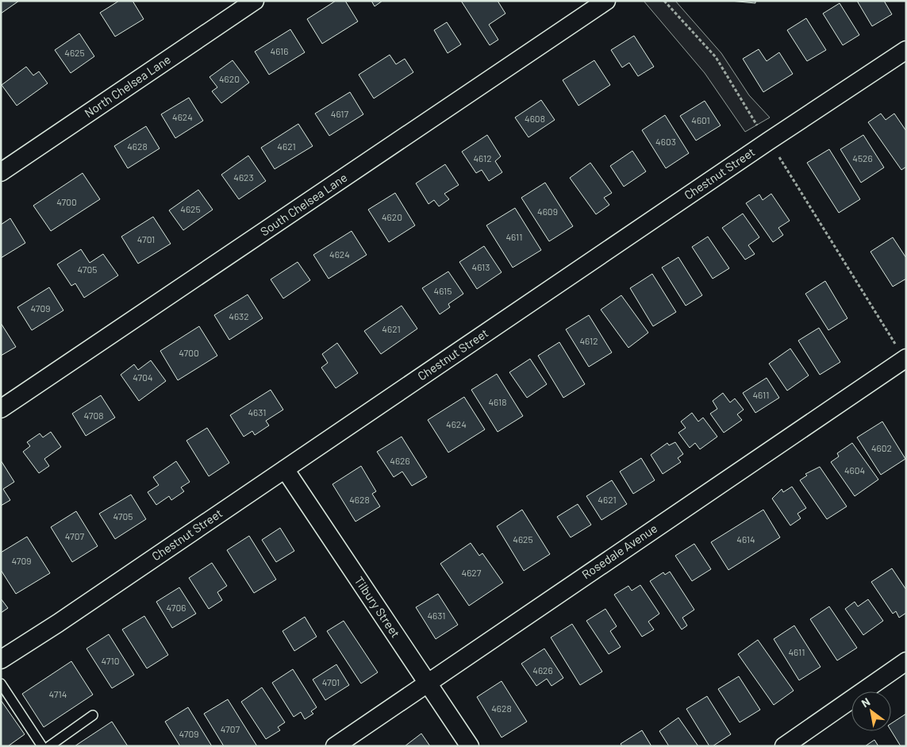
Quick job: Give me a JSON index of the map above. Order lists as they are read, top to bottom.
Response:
{
  "streets": {
    "street": [
      "North Chelsea Lane",
      "Chestnut Street",
      "South Chelsea Lane",
      "Rosedale Avenue",
      "Tilbury Street"
    ]
  },
  "crossings": [
    ["Chestnut Street", "Tilbury Street"],
    ["Rosedale Avenue", "Tilbury Street"]
  ],
  "house_numbers": [
    "4616",
    "4625",
    "4620",
    "4617",
    "4624",
    "4608",
    "4601",
    "4603",
    "4628",
    "4621",
    "4612",
    "4526",
    "4623",
    "4700",
    "4625",
    "4609",
    "4620",
    "4611",
    "4701",
    "4624",
    "4613",
    "4705",
    "4615",
    "4709",
    "4632",
    "4621",
    "4612",
    "4700",
    "4704",
    "4611",
    "4618",
    "4631",
    "4708",
    "4624",
    "4602",
    "4626",
    "4604",
    "4628",
    "4621",
    "4705",
    "4707",
    "4625",
    "4614",
    "4709",
    "4627",
    "4706",
    "4631",
    "4611",
    "4710",
    "4626",
    "4701",
    "4714",
    "4628",
    "4707",
    "4709"
  ],
  "north": "top left"
}
